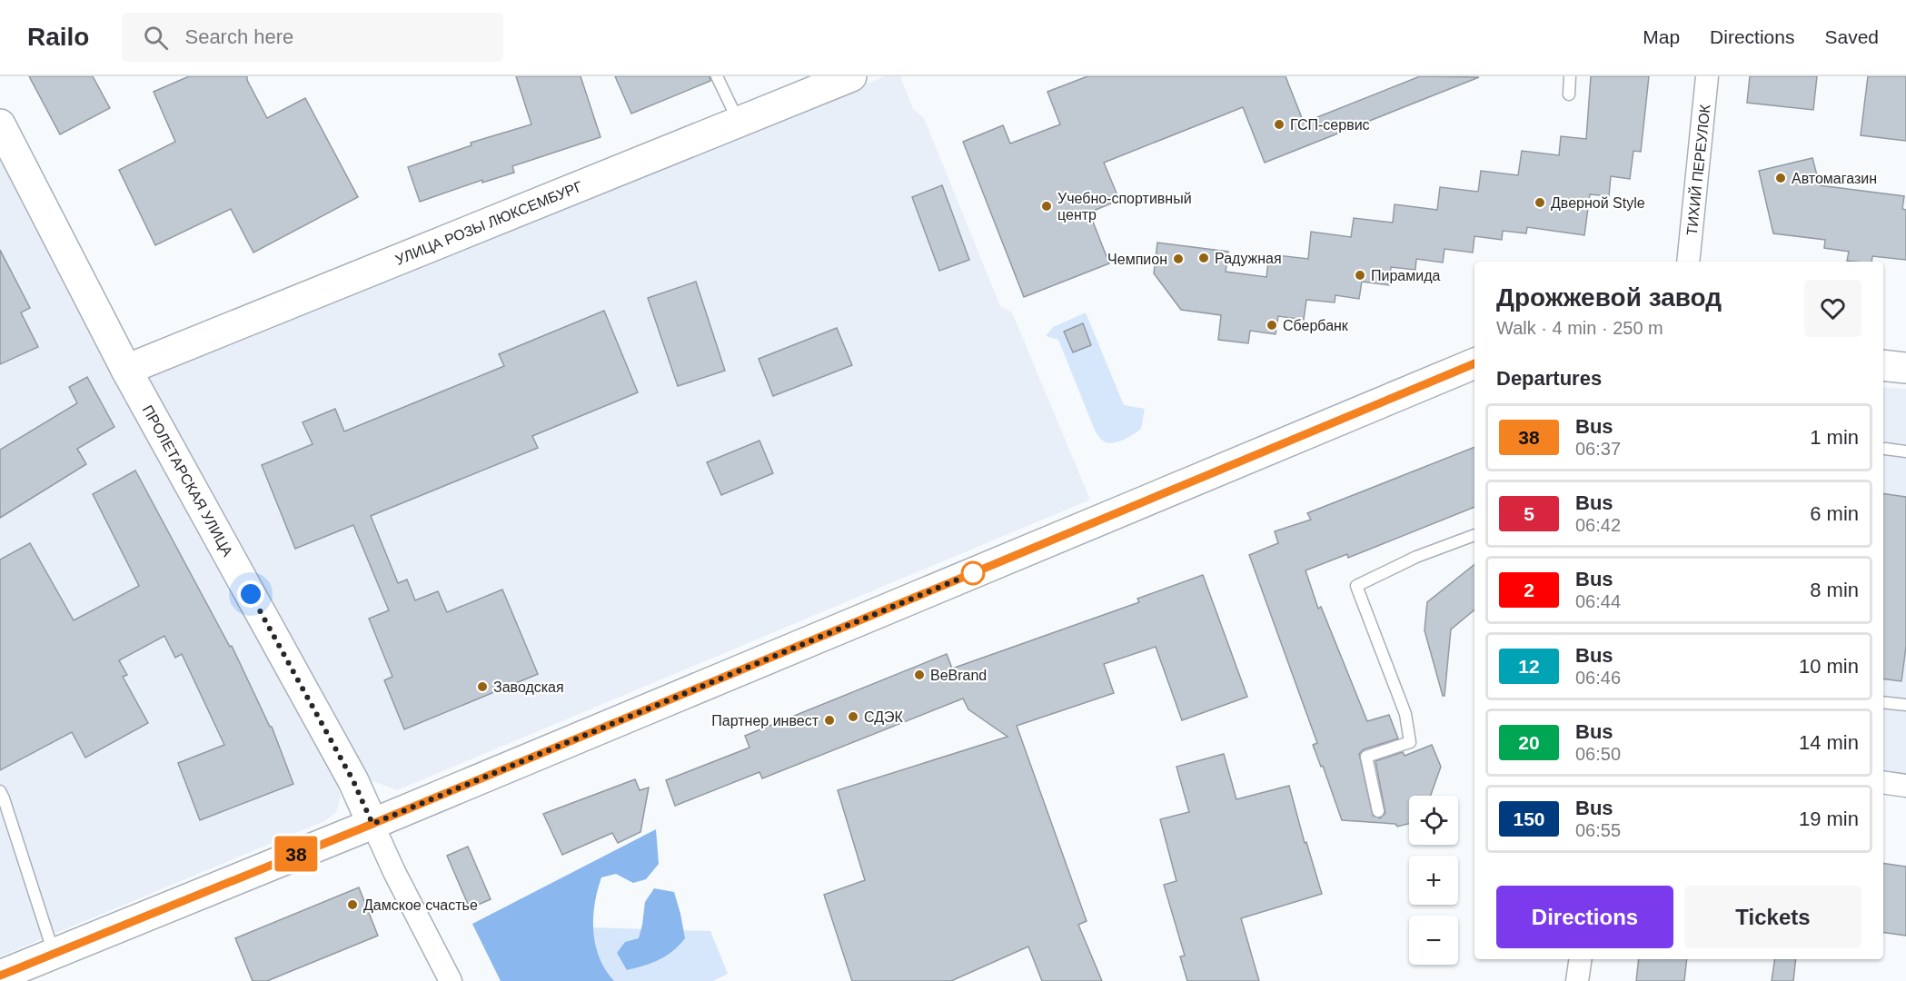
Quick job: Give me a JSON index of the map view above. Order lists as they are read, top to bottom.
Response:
{
  "streets": {
    "main road": ["УЛИЦА РОЗЫ ЛЮКСЕМБУРГ", "ПРОЛЕТАРСКАЯ УЛИЦА"],
    "street": ["ТИХИЙ ПЕРЕУЛОК"]
  },
  "crossings": [
    ["УЛИЦА РОЗЫ ЛЮКСЕМБУРГ", "ПРОЛЕТАРСКАЯ УЛИЦА"]
  ],
  "places": [
    "ГСП-сервис",
    "Автомагазин",
    "Дверной Style",
    "Учебно-спортивный центр",
    "Радужная",
    "Чемпион",
    "Пирамида",
    "Сбербанк",
    "BeBrand",
    "Заводская",
    "СДЭК",
    "Партнер инвест",
    "Дамское счастье"
  ],
  "lines": ["bus line 38"],
  "page": {
    "header": "Railo",
    "search": "Search here",
    "nav": ["Map", "Directions", "Saved"],
    "on_map": "38",
    "heading": [
      ["Дрожжевой завод", "Walk · 4 min · 250 m"],
      "Departures"
    ],
    "list": [
      {
        "mark": "38",
        "name": "Bus",
        "note": "06:37",
        "value": "1 min"
      },
      {
        "mark": "5",
        "name": "Bus",
        "note": "06:42",
        "value": "6 min"
      },
      {
        "mark": "2",
        "name": "Bus",
        "note": "06:44",
        "value": "8 min"
      },
      {
        "mark": "12",
        "name": "Bus",
        "note": "06:46",
        "value": "10 min"
      },
      {
        "mark": "20",
        "name": "Bus",
        "note": "06:50",
        "value": "14 min"
      },
      {
        "mark": "150",
        "name": "Bus",
        "note": "06:55",
        "value": "19 min"
      }
    ],
    "map_buttons": ["+", "−"],
    "buttons": ["Directions", "Tickets"]
  }
}
